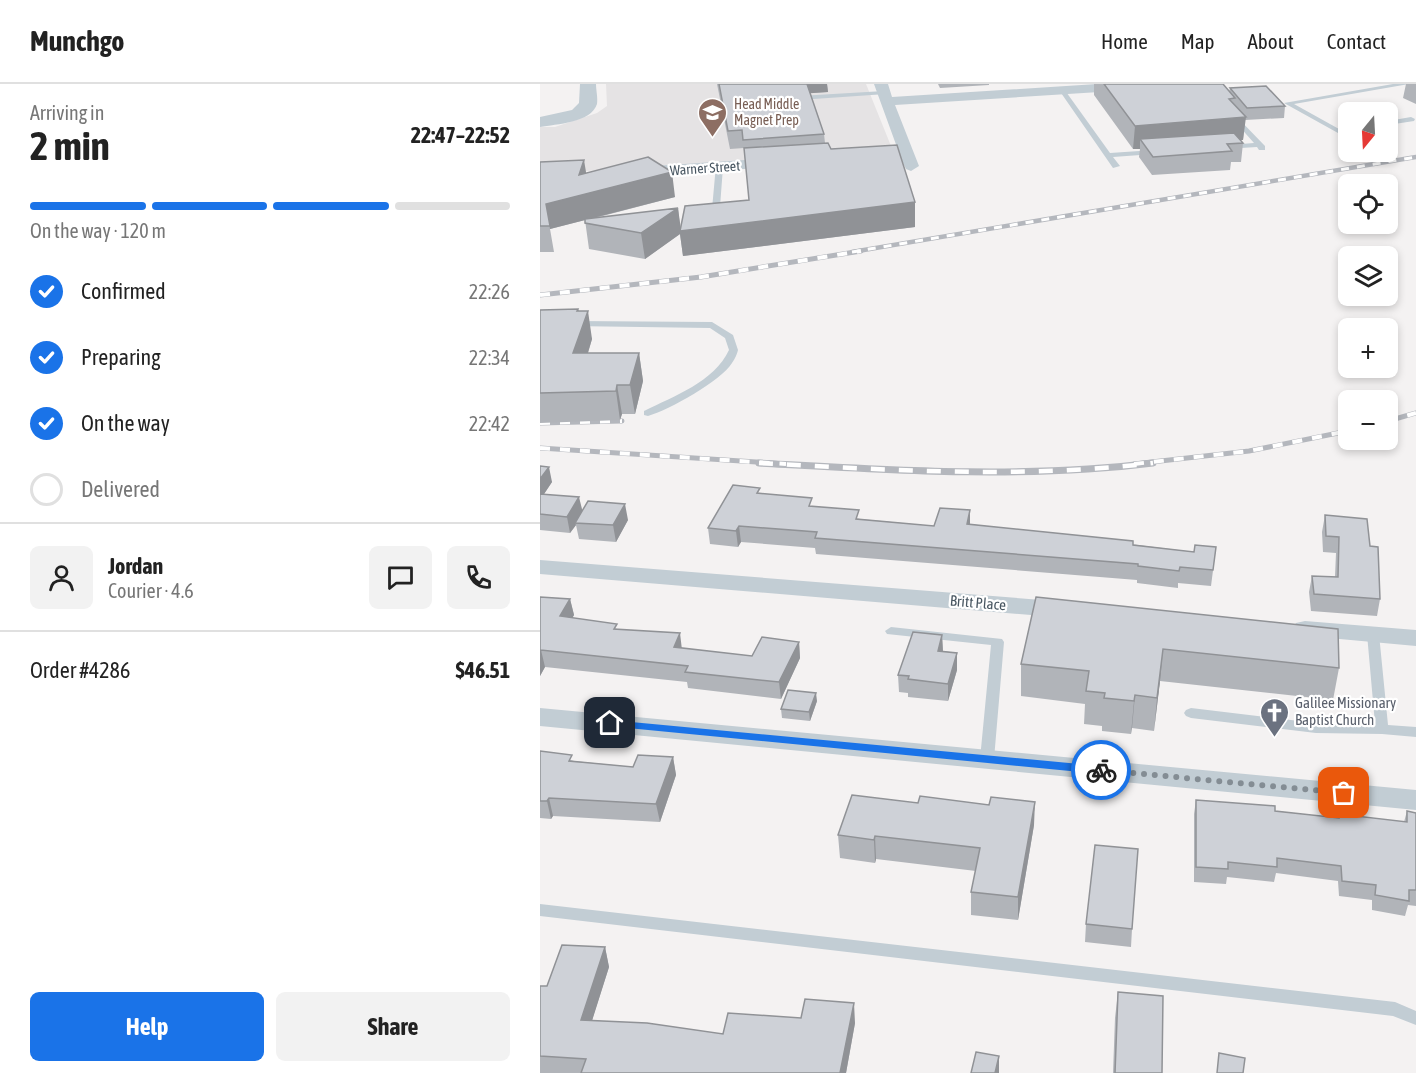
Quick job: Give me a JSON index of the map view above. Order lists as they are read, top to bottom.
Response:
{
  "streets": {
    "street": ["Warner Street", "Britt Place"]
  },
  "places": {
    "school or university": ["Head Middle Magnet Prep"],
    "church": ["Galilee Missionary Baptist Church"]
  },
  "north": "bottom",
  "page": {
    "header": "Munchgo",
    "nav": [
      "Home",
      "Map",
      "About",
      "Contact"
    ],
    "heading": ["2 min", "Arriving in", "22:47–22:52"],
    "panel": [
      "Jordan",
      "Courier · 4.6",
      "Order #4286",
      "$46.51"
    ],
    "map_buttons": ["+", "−"],
    "bar": "On the way · 120 m",
    "list": [
      ["Confirmed", "22:26"],
      ["Preparing", "22:34"],
      ["On the way", "22:42"],
      "Delivered"
    ],
    "buttons": ["Help", "Share"]
  }
}
